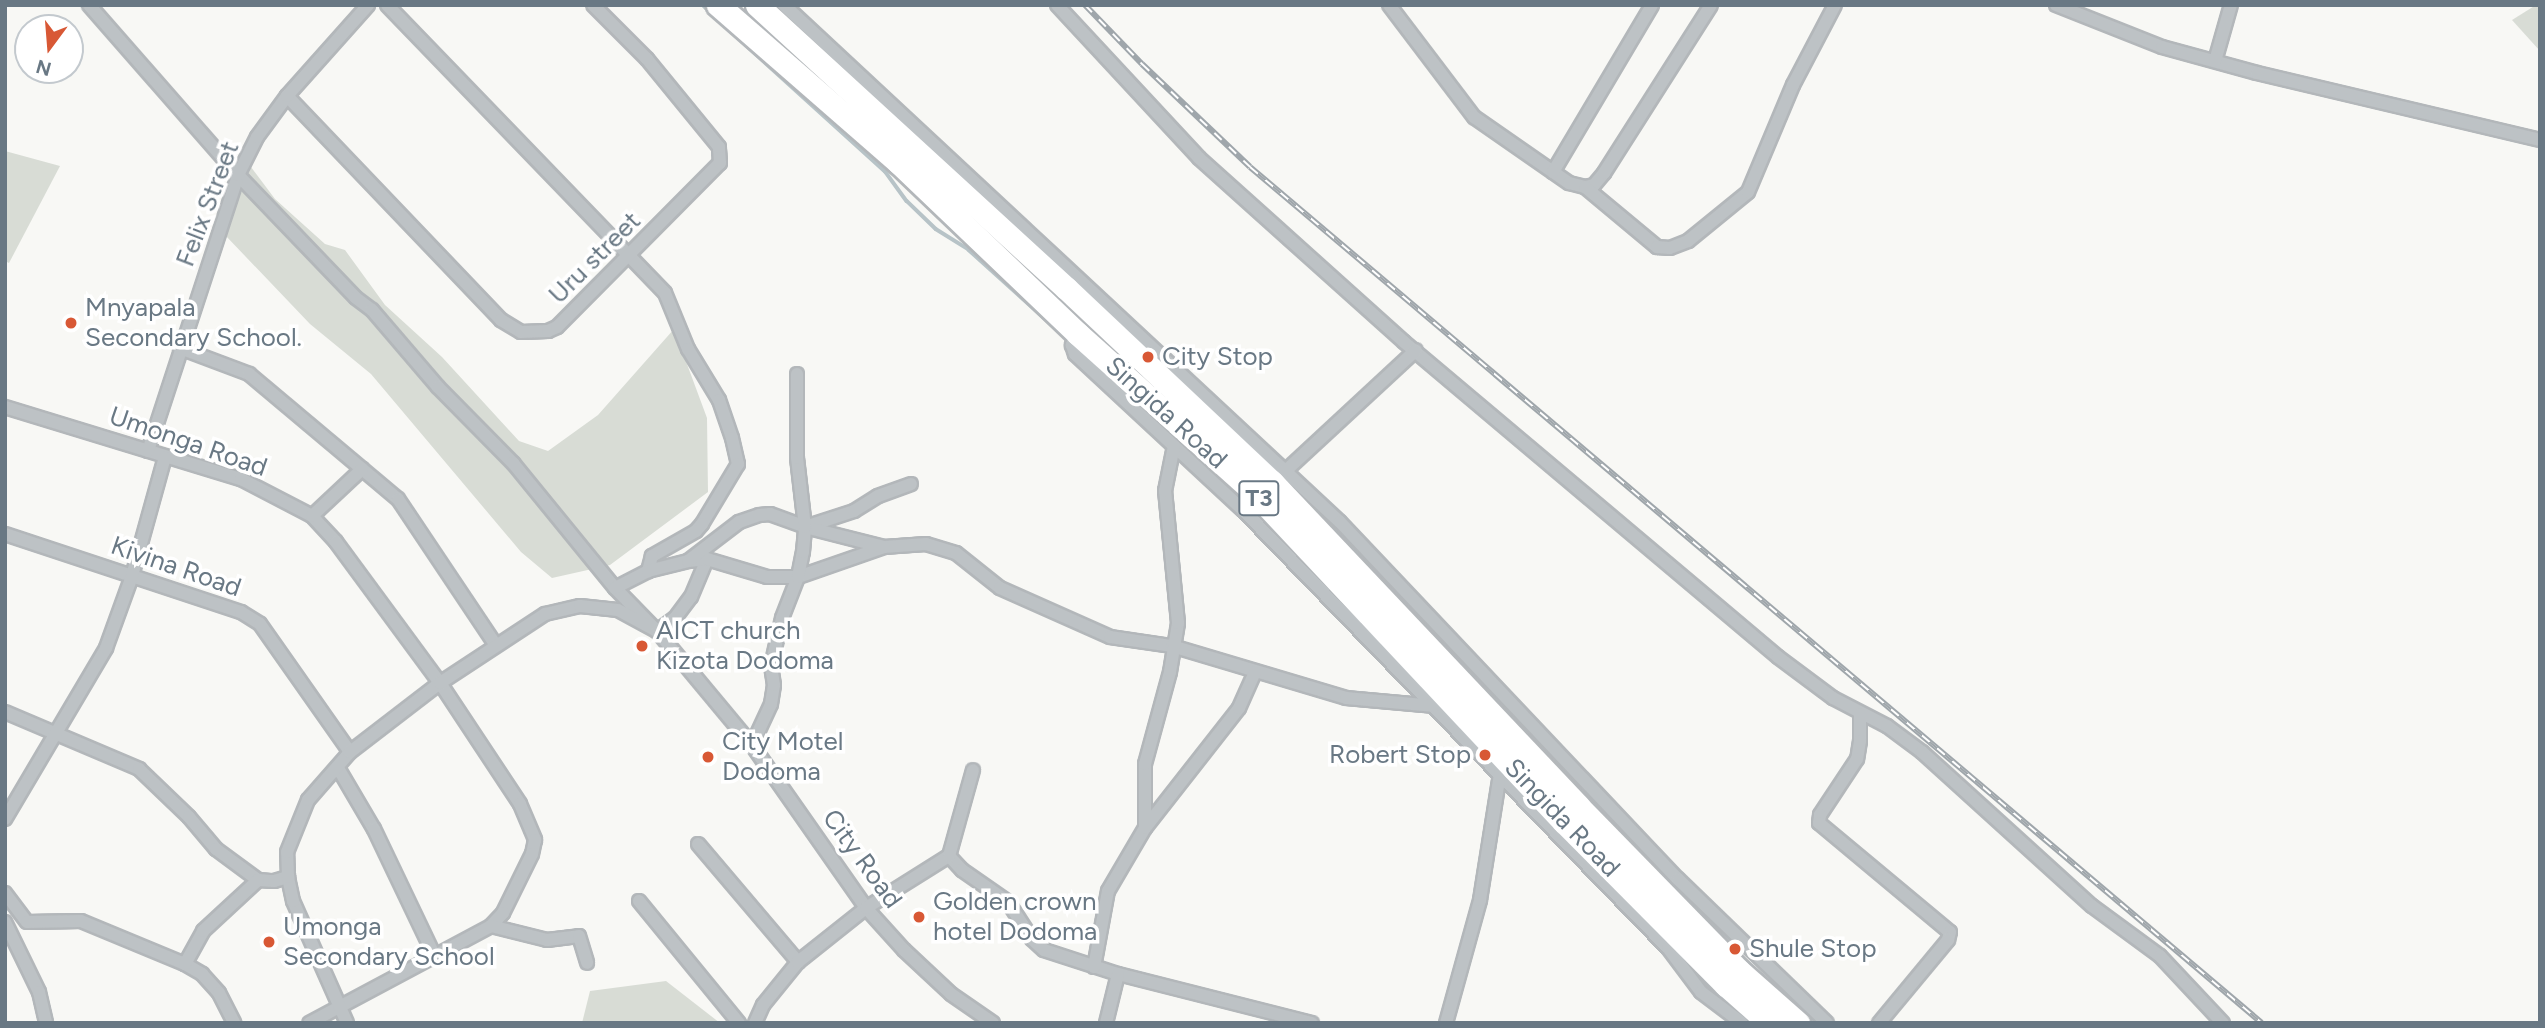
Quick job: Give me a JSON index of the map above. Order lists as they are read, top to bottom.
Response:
{
  "streets": {
    "highway": ["Singida Road", "T3"],
    "street": [
      "Felix Street",
      "Uru street",
      "Umonga Road",
      "Kivina Road",
      "City Road"
    ]
  },
  "crossings": [
    ["Felix Street", "Uru street"],
    ["Felix Street", "Umonga Road"],
    ["Umonga Road", "City Road"],
    ["Kivina Road", "City Road"]
  ],
  "places": [
    "Mnyapala Secondary School.",
    "City Stop",
    "AICT church Kizota Dodoma",
    "Robert Stop",
    "City Motel Dodoma",
    "Golden crown hotel Dodoma",
    "Umonga Secondary School",
    "Shule Stop"
  ],
  "north": "bottom"
}
